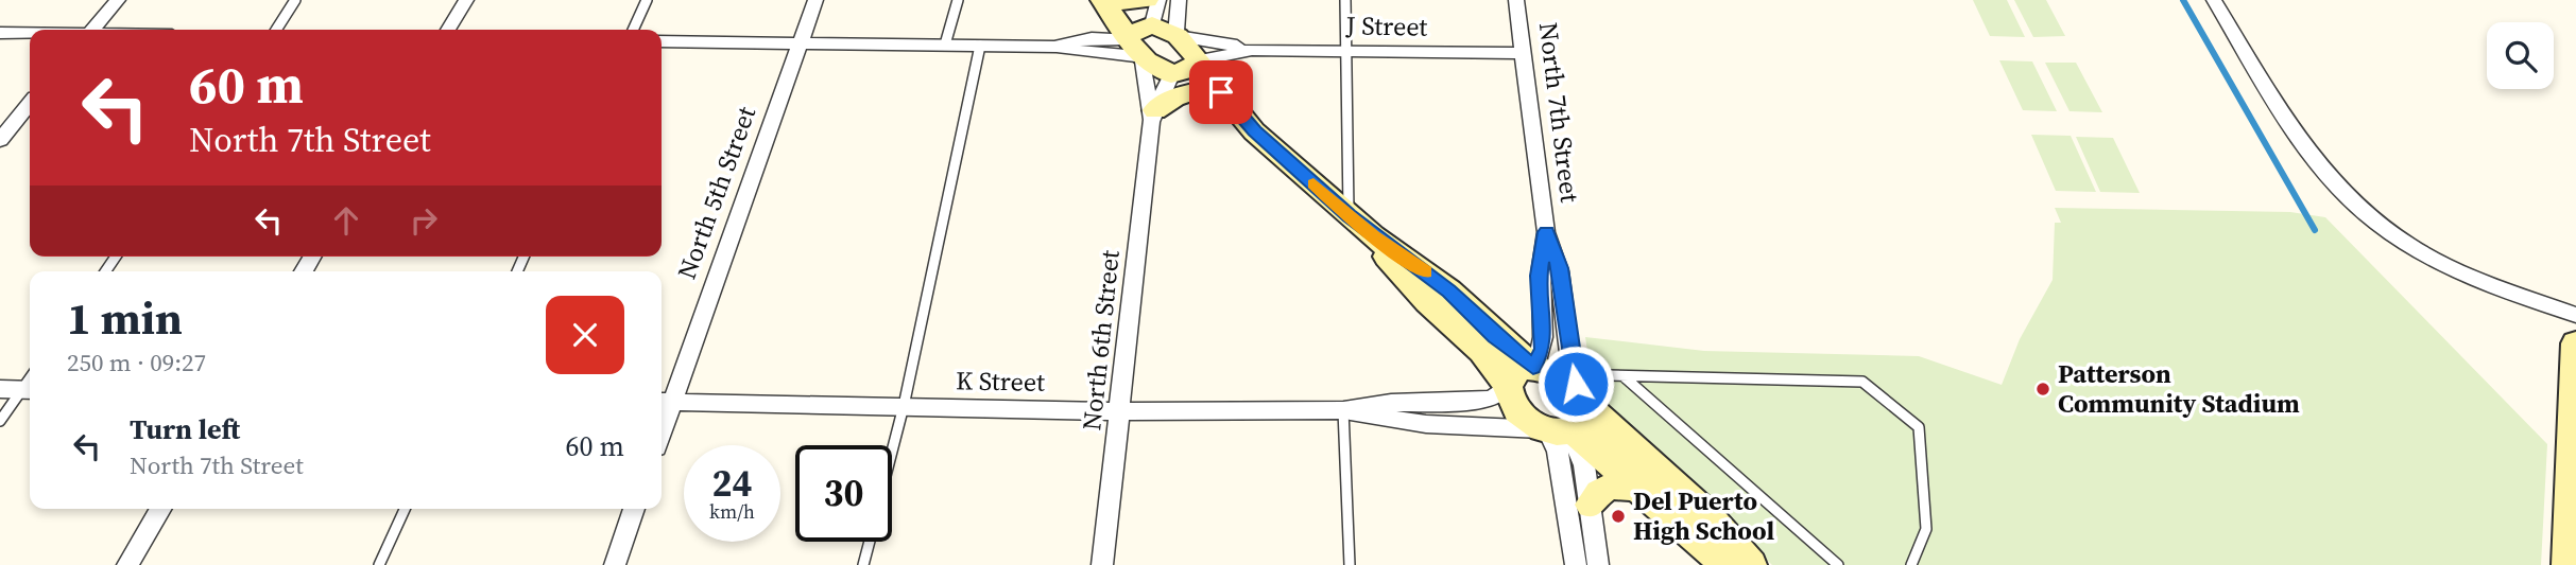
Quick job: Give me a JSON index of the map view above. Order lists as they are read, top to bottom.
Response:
{
  "streets": {
    "street": [
      "J Street",
      "North 7th Street",
      "North 5th Street",
      "North 6th Street",
      "K Street"
    ]
  },
  "crossings": [
    ["J Street", "North 7th Street"],
    ["J Street", "North 6th Street"],
    ["North 5th Street", "K Street"],
    ["North 6th Street", "K Street"]
  ],
  "places": ["Patterson Community Stadium", "Del Puerto High School"],
  "page": {
    "turn": ["60 m", "North 7th Street"],
    "heading": ["1 min", "250 m · 09:27"],
    "list": [
      {
        "name": "Turn left",
        "note": "North 7th Street",
        "value": "60 m"
      }
    ],
    "speed": "24 km/h",
    "limit": "30"
  }
}
